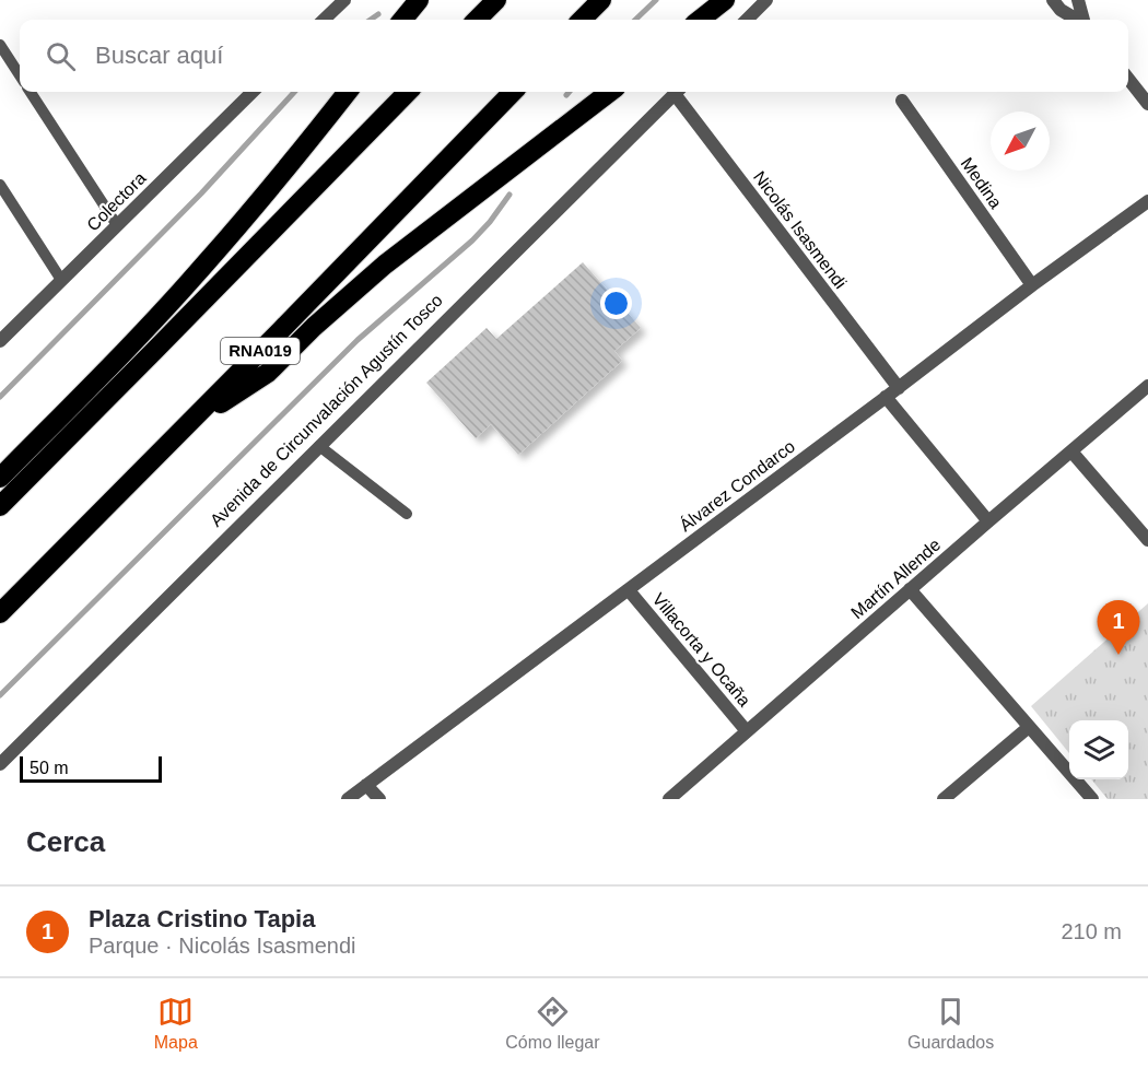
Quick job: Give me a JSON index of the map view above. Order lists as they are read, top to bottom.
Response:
{
  "streets": {
    "highway": ["RNA019"],
    "street": [
      "Medina",
      "Colectora",
      "Nicolás Isasmendi",
      "Avenida de Circunvalación Agustín Tosco",
      "Álvarez Condarco",
      "Martín Allende",
      "Villacorta y Ocaña"
    ]
  },
  "crossings": [
    ["Medina", "Álvarez Condarco"],
    ["Nicolás Isasmendi", "Álvarez Condarco"],
    ["Álvarez Condarco", "Villacorta y Ocaña"],
    ["Martín Allende", "Villacorta y Ocaña"]
  ],
  "scale_bar": "50 m",
  "north": "bottom left",
  "page": {
    "search": "Buscar aquí",
    "pins": "1",
    "scale": "50 m",
    "heading": "Cerca",
    "list": [
      {
        "mark": "1",
        "name": "Plaza Cristino Tapia",
        "note": "Parque · Nicolás Isasmendi",
        "value": "210 m"
      }
    ],
    "nav": ["Mapa", "Cómo llegar", "Guardados"]
  }
}
